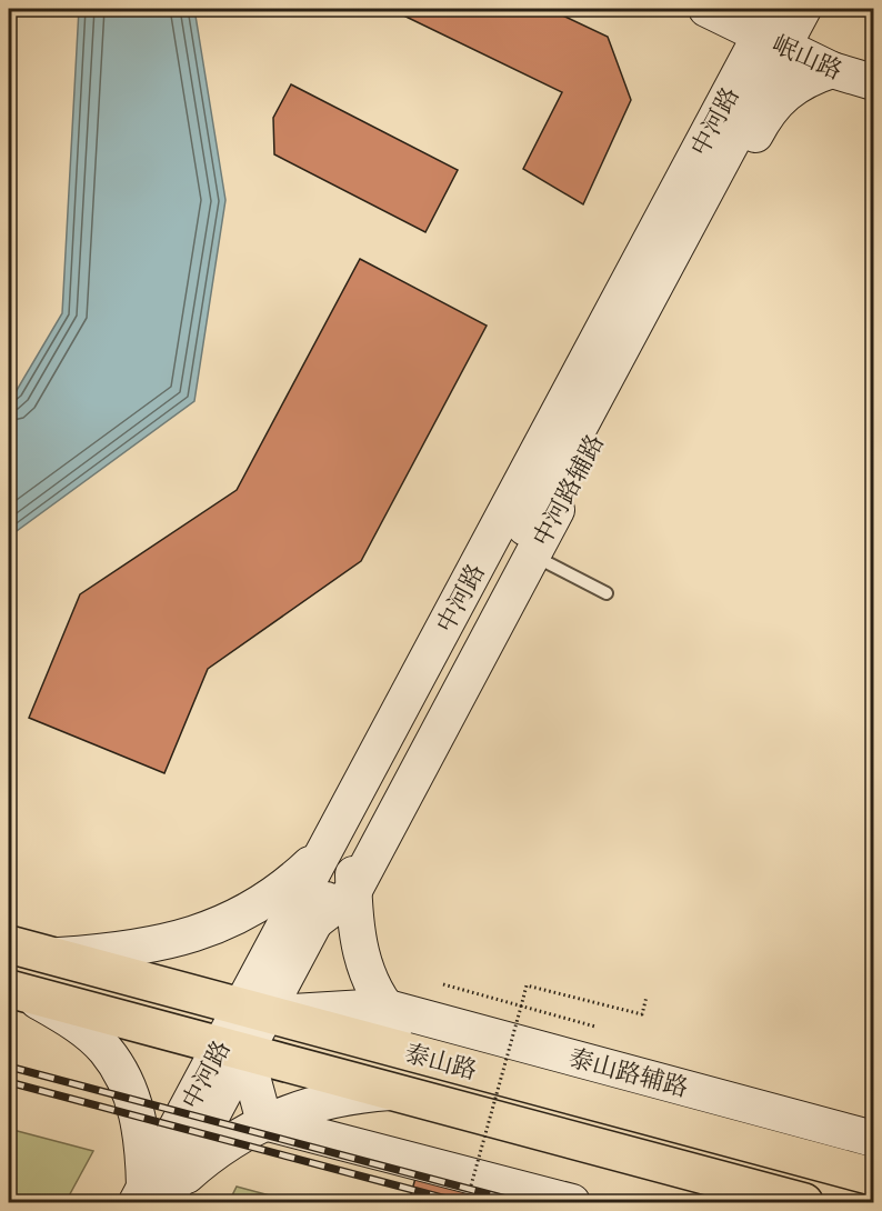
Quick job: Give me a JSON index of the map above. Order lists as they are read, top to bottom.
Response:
{
  "streets": {
    "main road": [
      "岷山路",
      "中河路",
      "中河路辅路",
      "泰山路",
      "泰山路辅路"
    ]
  },
  "crossings": [
    ["岷山路", "中河路"],
    ["岷山路", "中河路辅路"],
    ["中河路", "中河路辅路"],
    ["中河路", "泰山路"],
    ["中河路", "泰山路辅路"],
    ["泰山路", "泰山路辅路"]
  ]
}
